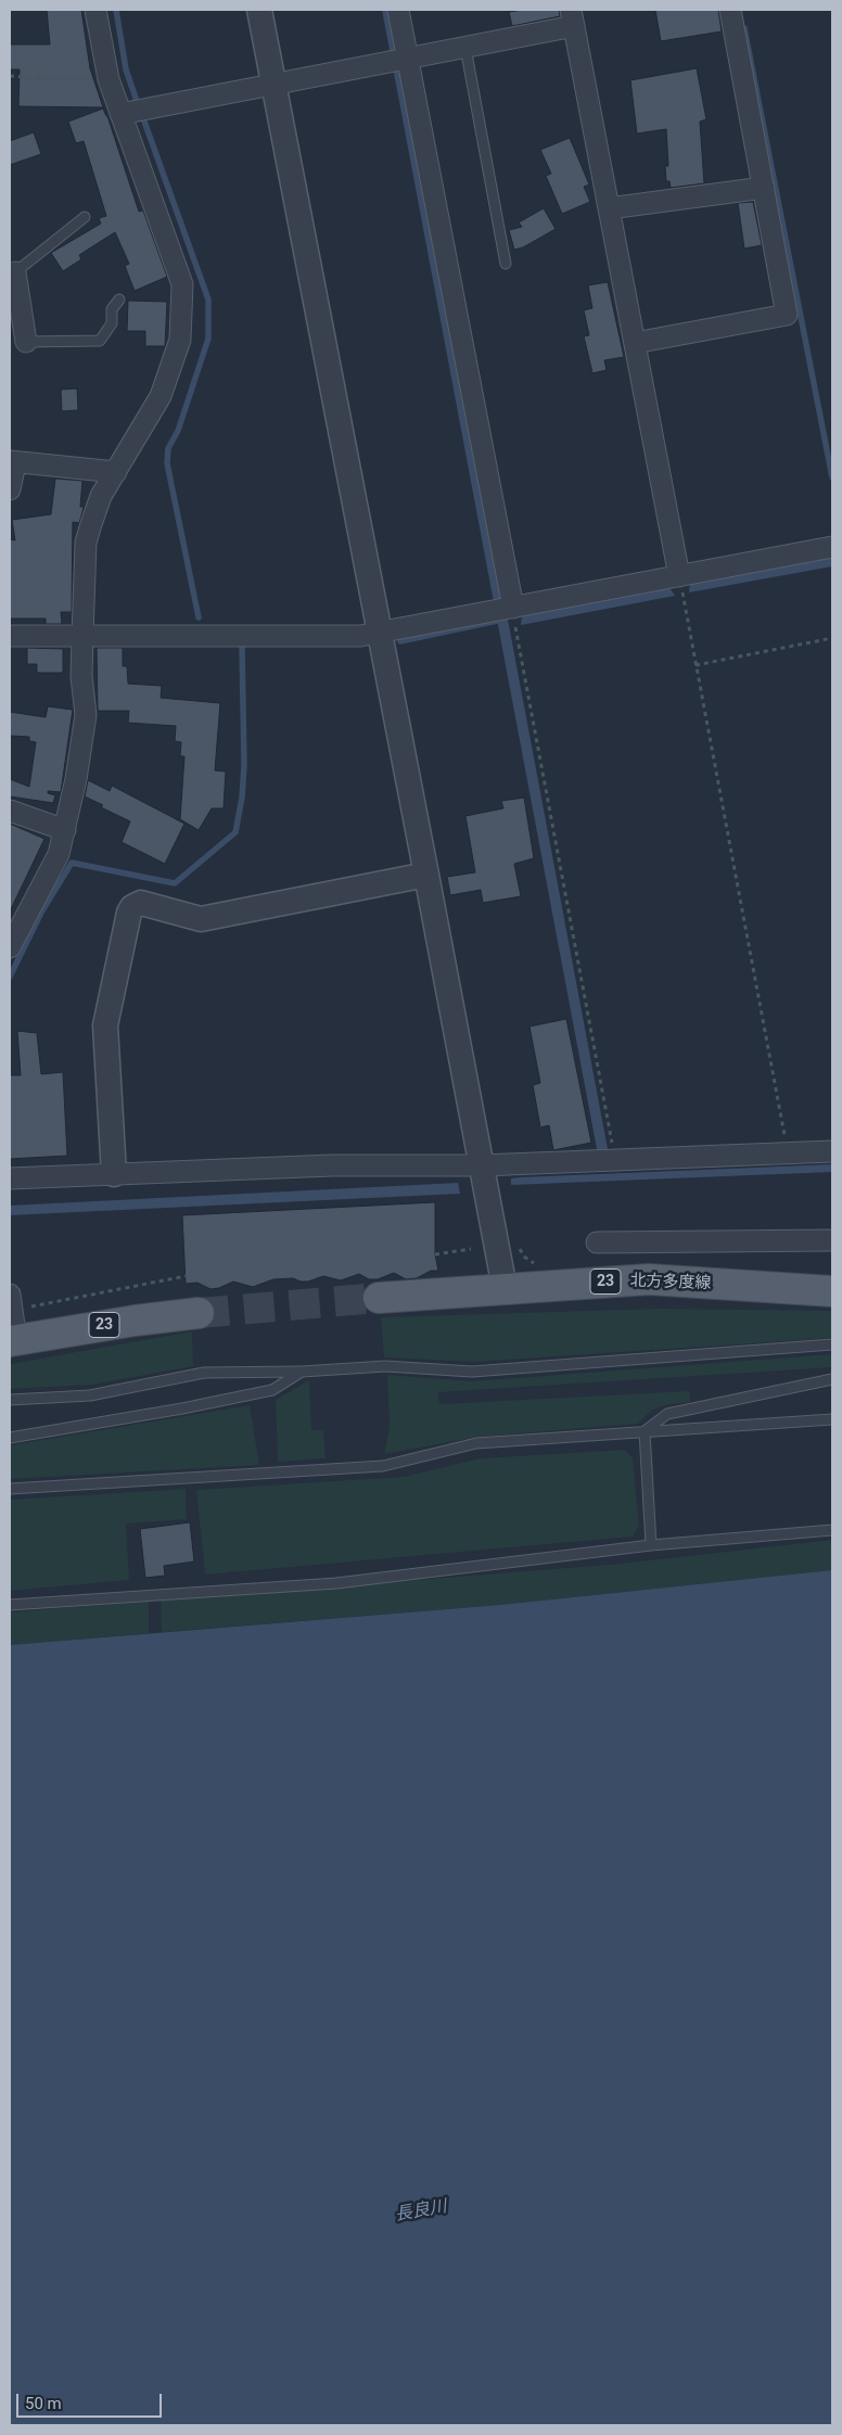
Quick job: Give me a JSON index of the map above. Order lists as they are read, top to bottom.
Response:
{
  "streets": {
    "main road": ["23", "北方多度線"]
  },
  "water": ["長良川"],
  "scale_bar": "50 m"
}
